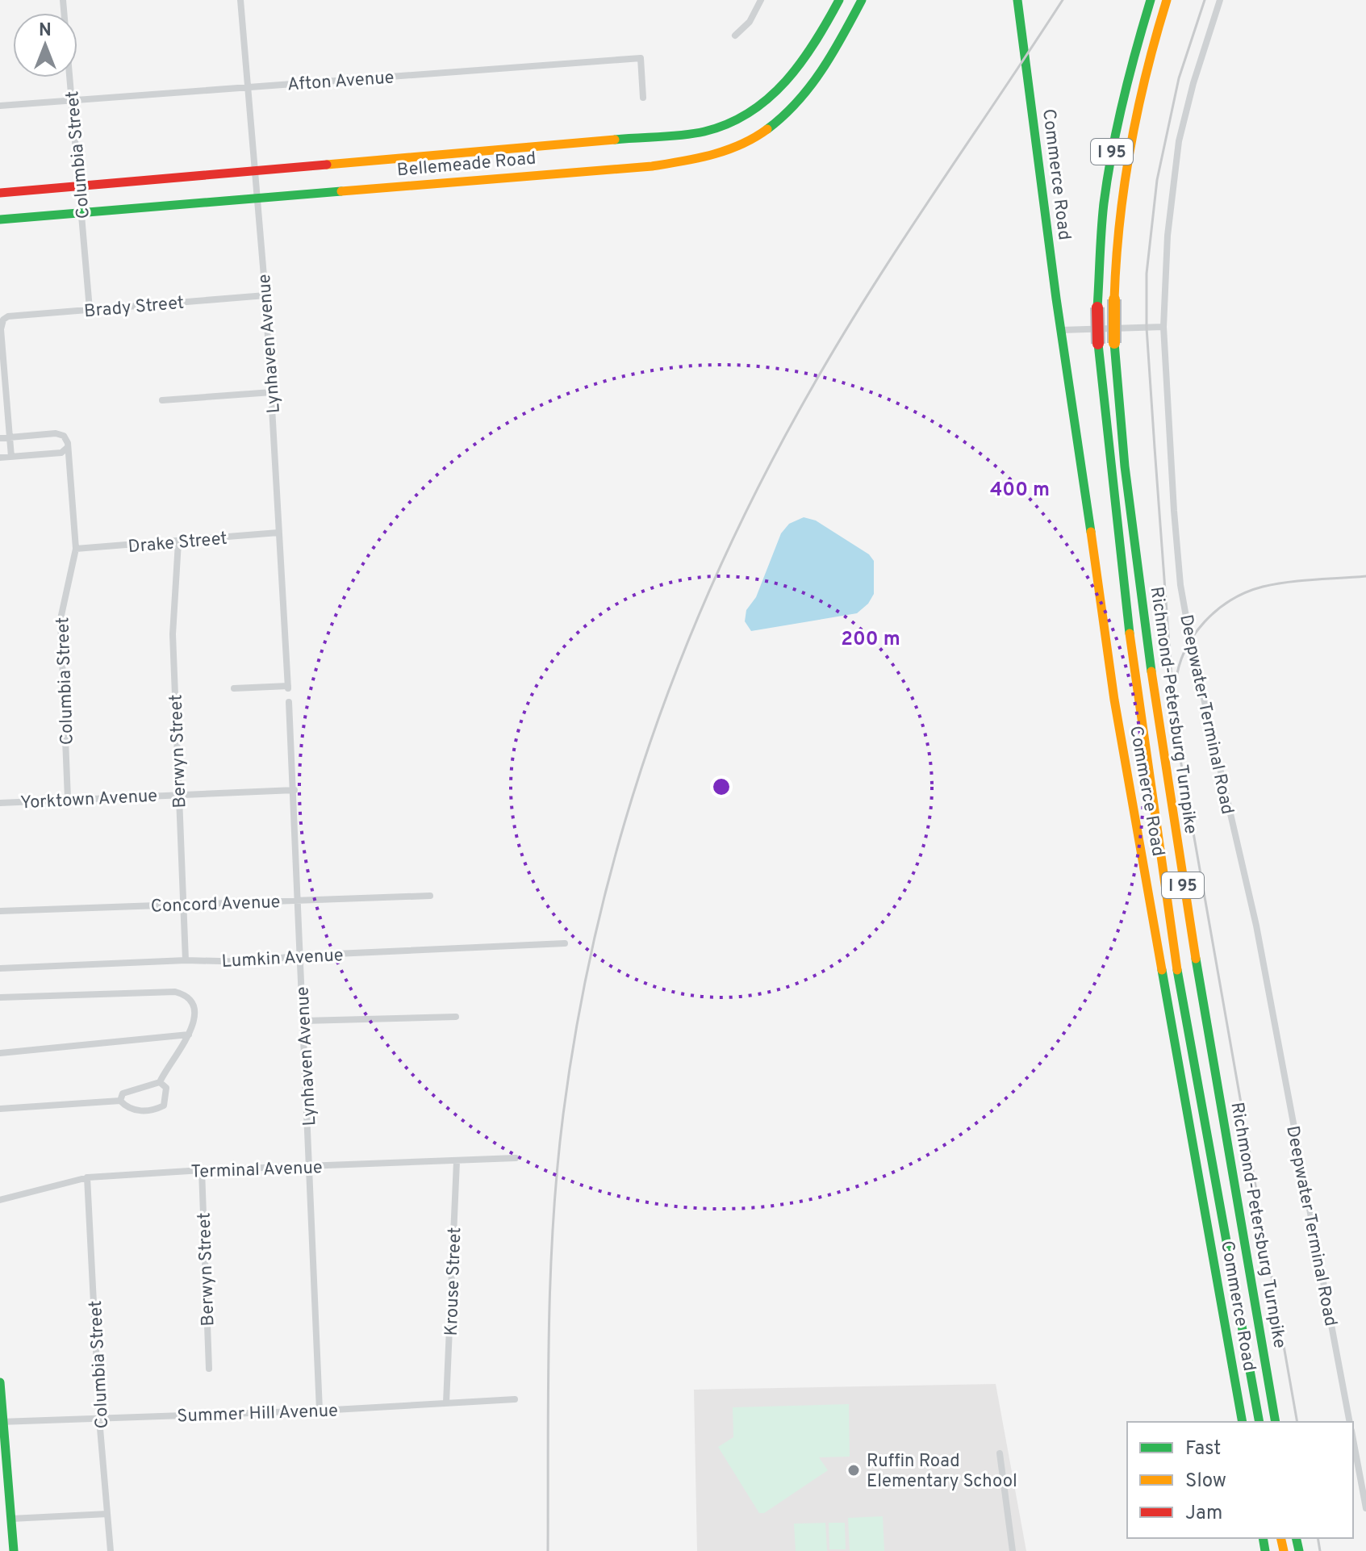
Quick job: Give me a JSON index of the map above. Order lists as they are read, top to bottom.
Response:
{
  "streets": {
    "main road": [
      "I 95",
      "Bellemeade Road",
      "Commerce Road",
      "Richmond-Petersburg Turnpike"
    ],
    "street": [
      "Afton Avenue",
      "Columbia Street",
      "Brady Street",
      "Lynhaven Avenue",
      "Drake Street",
      "Deepwater Terminal Road",
      "Berwyn Street",
      "Yorktown Avenue",
      "Concord Avenue",
      "Lumkin Avenue",
      "Terminal Avenue",
      "Krouse Street",
      "Summer Hill Avenue"
    ]
  },
  "crossings": [
    ["Afton Avenue", "Columbia Street"],
    ["Afton Avenue", "Lynhaven Avenue"],
    ["Columbia Street", "Bellemeade Road"],
    ["Columbia Street", "Brady Street"],
    ["Columbia Street", "Drake Street"],
    ["Columbia Street", "Yorktown Avenue"],
    ["Columbia Street", "Terminal Avenue"],
    ["Columbia Street", "Summer Hill Avenue"],
    ["Bellemeade Road", "Lynhaven Avenue"],
    ["Brady Street", "Lynhaven Avenue"],
    ["Lynhaven Avenue", "Drake Street"],
    ["Lynhaven Avenue", "Yorktown Avenue"],
    ["Lynhaven Avenue", "Concord Avenue"],
    ["Lynhaven Avenue", "Lumkin Avenue"],
    ["Lynhaven Avenue", "Terminal Avenue"],
    ["Lynhaven Avenue", "Summer Hill Avenue"],
    ["Drake Street", "Berwyn Street"],
    ["Berwyn Street", "Yorktown Avenue"],
    ["Berwyn Street", "Concord Avenue"],
    ["Berwyn Street", "Lumkin Avenue"],
    ["Berwyn Street", "Terminal Avenue"],
    ["Terminal Avenue", "Krouse Street"],
    ["Krouse Street", "Summer Hill Avenue"]
  ],
  "places": ["Ruffin Road Elementary School"],
  "legend": ["Fast", "Slow", "Jam"],
  "north": "top",
  "rings": ["400 m", "200 m"]
}
